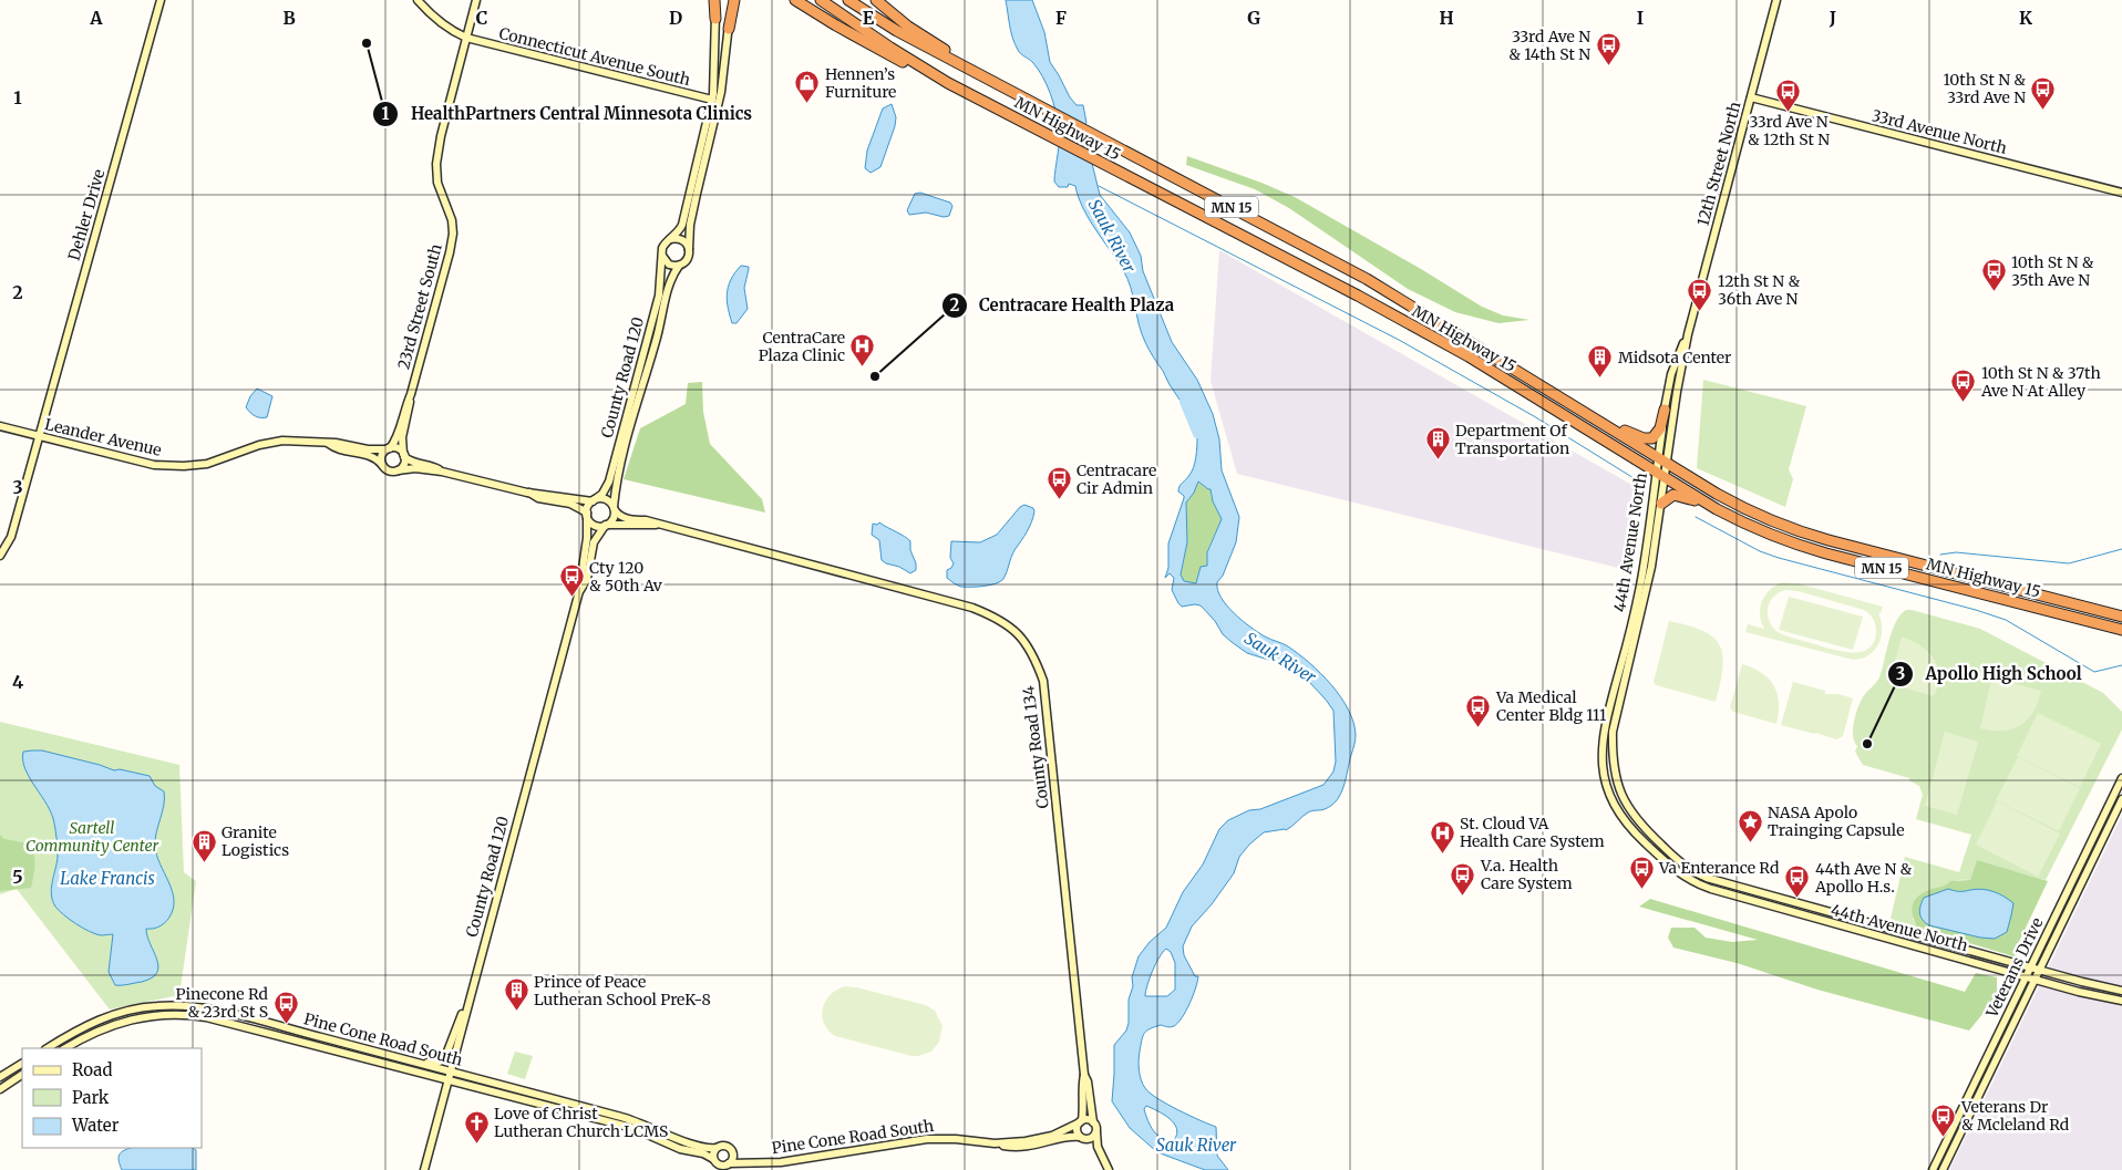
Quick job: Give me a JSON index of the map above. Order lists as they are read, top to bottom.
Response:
{
  "streets": {
    "highway": ["MN Highway 15", "MN 15"],
    "street": [
      "Connecticut Avenue South",
      "33rd Avenue North",
      "12th Street North",
      "Dehler Drive",
      "23rd Street South",
      "County Road 120",
      "Leander Avenue",
      "44th Avenue North",
      "County Road 134",
      "Veterans Drive",
      "Pine Cone Road South"
    ]
  },
  "crossings": [
    ["Connecticut Avenue South", "23rd Street South"],
    ["MN Highway 15", "12th Street North"],
    ["MN Highway 15", "44th Avenue North"],
    ["33rd Avenue North", "12th Street North"],
    ["12th Street North", "44th Avenue North"],
    ["Dehler Drive", "Leander Avenue"],
    ["23rd Street South", "Leander Avenue"],
    ["County Road 120", "County Road 134"],
    ["County Road 120", "Pine Cone Road South"],
    ["44th Avenue North", "Veterans Drive"],
    ["County Road 134", "Pine Cone Road South"]
  ],
  "water": ["Sauk River", "Lake Francis"],
  "parks": ["Sartell Community Center"],
  "places": {
    "other": ["HealthPartners Central Minnesota Clinics", "Centracare Health Plaza", "Apollo High School"],
    "bus stop": [
      "33rd Ave N & 14th St N",
      "10th St N & 33rd Ave N",
      "33rd Ave N & 12th St N",
      "10th St N & 35th Ave N",
      "12th St N & 36th Ave N",
      "10th St N & 37th Ave N At Alley",
      "Centracare Cir Admin",
      "Cty 120 & 50th Av",
      "Va Medical Center Bldg 111",
      "Va Enterance Rd",
      "V.a. Health Care System",
      "44th Ave N & Apollo H.s.",
      "Pinecone Rd & 23rd St S",
      "Veterans Dr & Mcleland Rd"
    ],
    "shop": ["Hennen’s Furniture"],
    "hospital": ["CentraCare Plaza Clinic", "St. Cloud VA Health Care System"],
    "building": [
      "Midsota Center",
      "Department Of Transportation",
      "Granite Logistics",
      "Prince of Peace Lutheran School PreK-8"
    ],
    "place": ["NASA Apolo Trainging Capsule"],
    "church": ["Love of Christ Lutheran Church LCMS"]
  },
  "legend": ["Road", "Park", "Water"],
  "grid": {
    "columns": [
      "A",
      "B",
      "C",
      "D",
      "E",
      "F",
      "G",
      "H",
      "I",
      "J",
      "K"
    ],
    "rows": [
      "1",
      "2",
      "3",
      "4",
      "5"
    ]
  }
}
